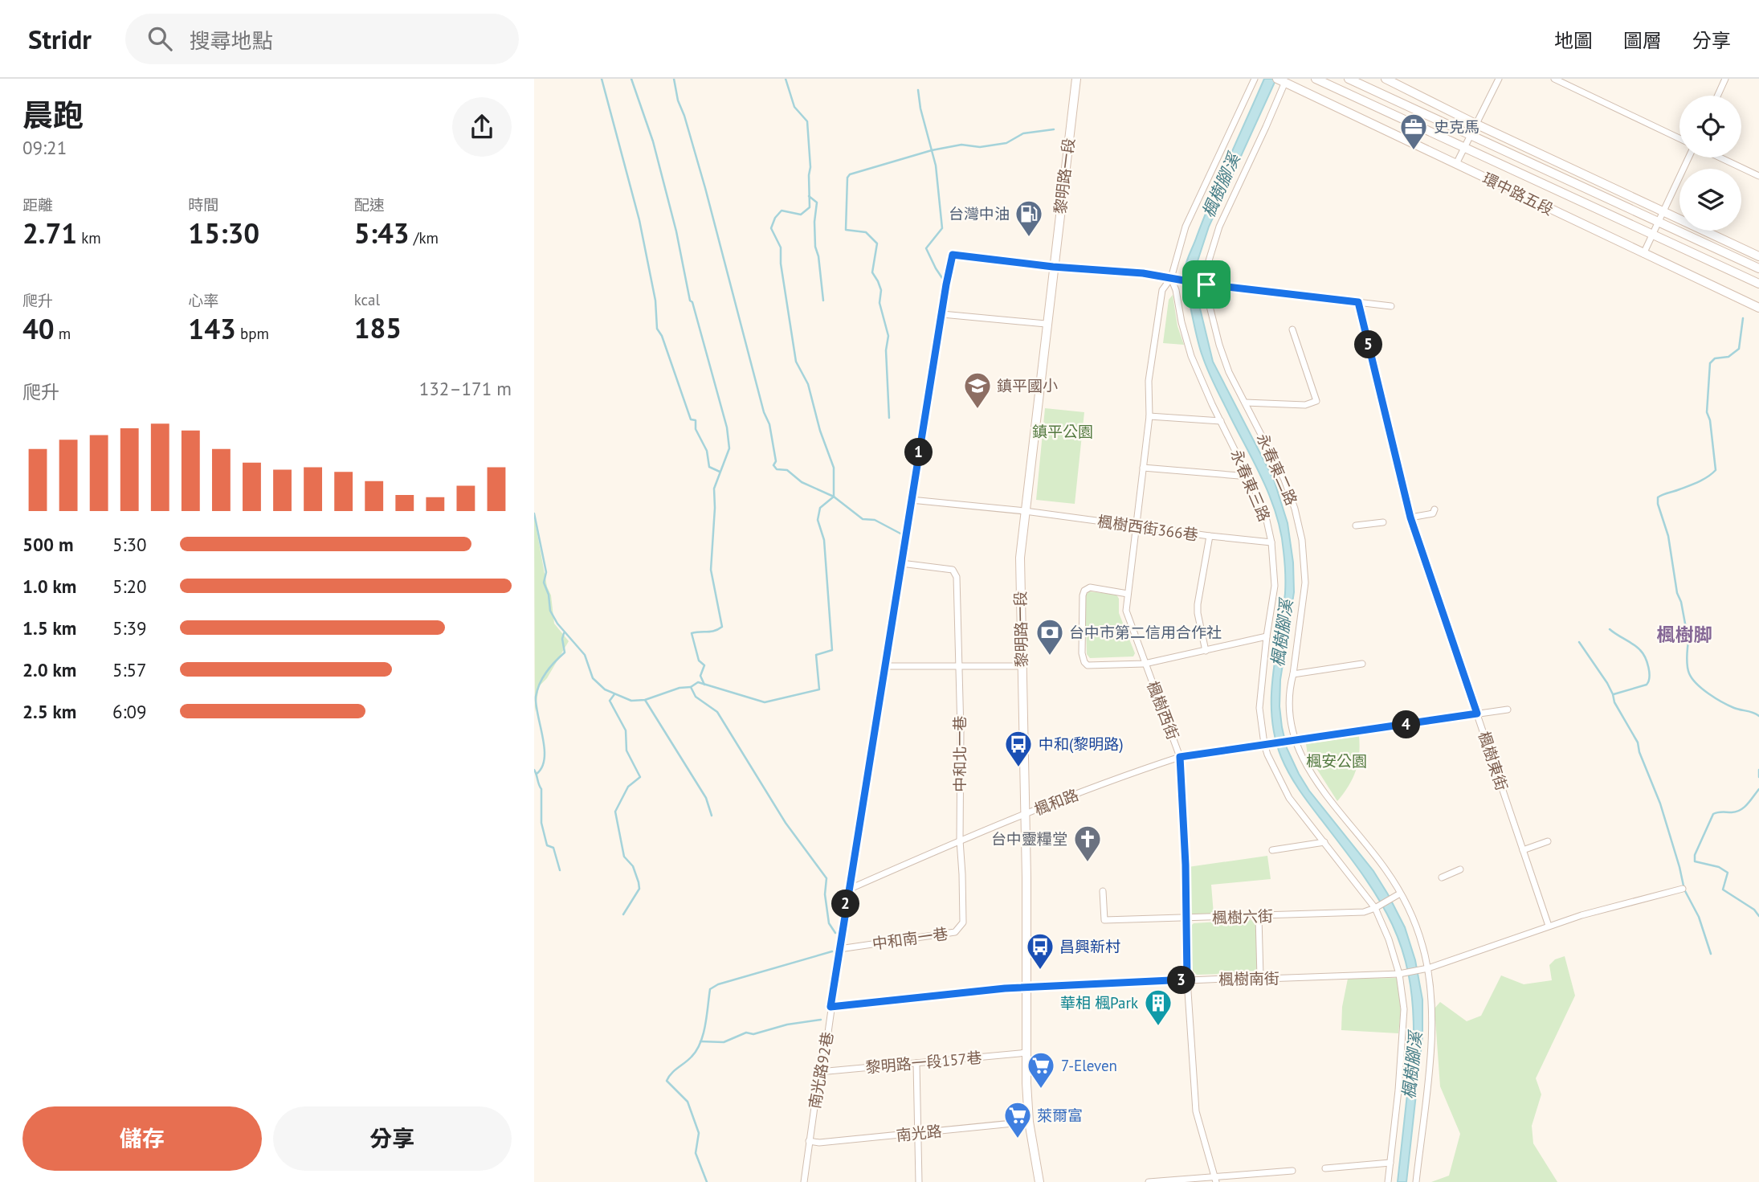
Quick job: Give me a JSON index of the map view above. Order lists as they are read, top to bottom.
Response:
{
  "streets": {
    "street": [
      "黎明路一段",
      "環中路五段",
      "永春東二路",
      "永春東三路",
      "楓樹西街366巷",
      "楓樹西街",
      "中和北一巷",
      "楓樹東街",
      "楓和路",
      "楓樹六街",
      "中和南一巷",
      "楓樹南街",
      "黎明路一段157巷",
      "南光路92巷",
      "南光路"
    ]
  },
  "crossings": [
    ["黎明路一段", "楓樹西街366巷"],
    ["黎明路一段", "楓和路"],
    ["黎明路一段", "楓樹南街"],
    ["黎明路一段", "黎明路一段157巷"],
    ["黎明路一段", "南光路92巷"],
    ["黎明路一段", "南光路"],
    ["環中路五段", "永春東二路"],
    ["永春東二路", "楓和路"],
    ["永春東二路", "楓樹南街"],
    ["永春東三路", "楓樹西街366巷"],
    ["永春東三路", "楓樹西街"],
    ["永春東三路", "楓和路"],
    ["永春東三路", "楓樹六街"],
    ["永春東三路", "楓樹南街"],
    ["楓樹西街366巷", "楓樹西街"],
    ["楓樹西街366巷", "南光路92巷"],
    ["楓樹西街", "楓和路"],
    ["楓樹西街", "楓樹六街"],
    ["楓樹西街", "楓樹南街"],
    ["中和北一巷", "楓和路"],
    ["中和北一巷", "中和南一巷"],
    ["中和北一巷", "南光路92巷"],
    ["楓和路", "中和南一巷"],
    ["楓和路", "南光路92巷"],
    ["中和南一巷", "南光路92巷"],
    ["楓樹南街", "南光路92巷"],
    ["黎明路一段157巷", "南光路92巷"],
    ["南光路92巷", "南光路"]
  ],
  "districts": ["楓樹脚"],
  "water": ["楓樹腳溪"],
  "parks": ["鎮平公園", "楓安公園"],
  "places": {
    "office": ["史克馬"],
    "fuel station": ["台灣中油"],
    "school or university": ["鎮平國小"],
    "bank": ["台中市第二信用合作社"],
    "bus stop": ["中和(黎明路)", "昌興新村"],
    "church": ["台中靈糧堂"],
    "building": ["華相 楓Park"],
    "supermarket": ["7-Eleven", "萊爾富"]
  },
  "page": {
    "header": "Stridr",
    "search": "搜尋地點",
    "nav": ["地圖", "圖層", "分享"],
    "heading": ["晨跑", "09:21"],
    "stats": [
      ["距離", "2.71 km"],
      ["時間", "15:30"],
      ["配速", "5:43 /km"],
      ["爬升", "40 m"],
      ["心率", "143 bpm"],
      ["kcal", "185"]
    ],
    "pins": [
      "5",
      "1",
      "4",
      "2",
      "3"
    ],
    "chart": ["爬升", "132–171 m"],
    "list": [
      {
        "name": "500 m",
        "note": "5:30"
      },
      {
        "name": "1.0 km",
        "note": "5:20"
      },
      {
        "name": "1.5 km",
        "note": "5:39"
      },
      {
        "name": "2.0 km",
        "note": "5:57"
      },
      {
        "name": "2.5 km",
        "note": "6:09"
      }
    ],
    "buttons": ["儲存", "分享"]
  }
}
